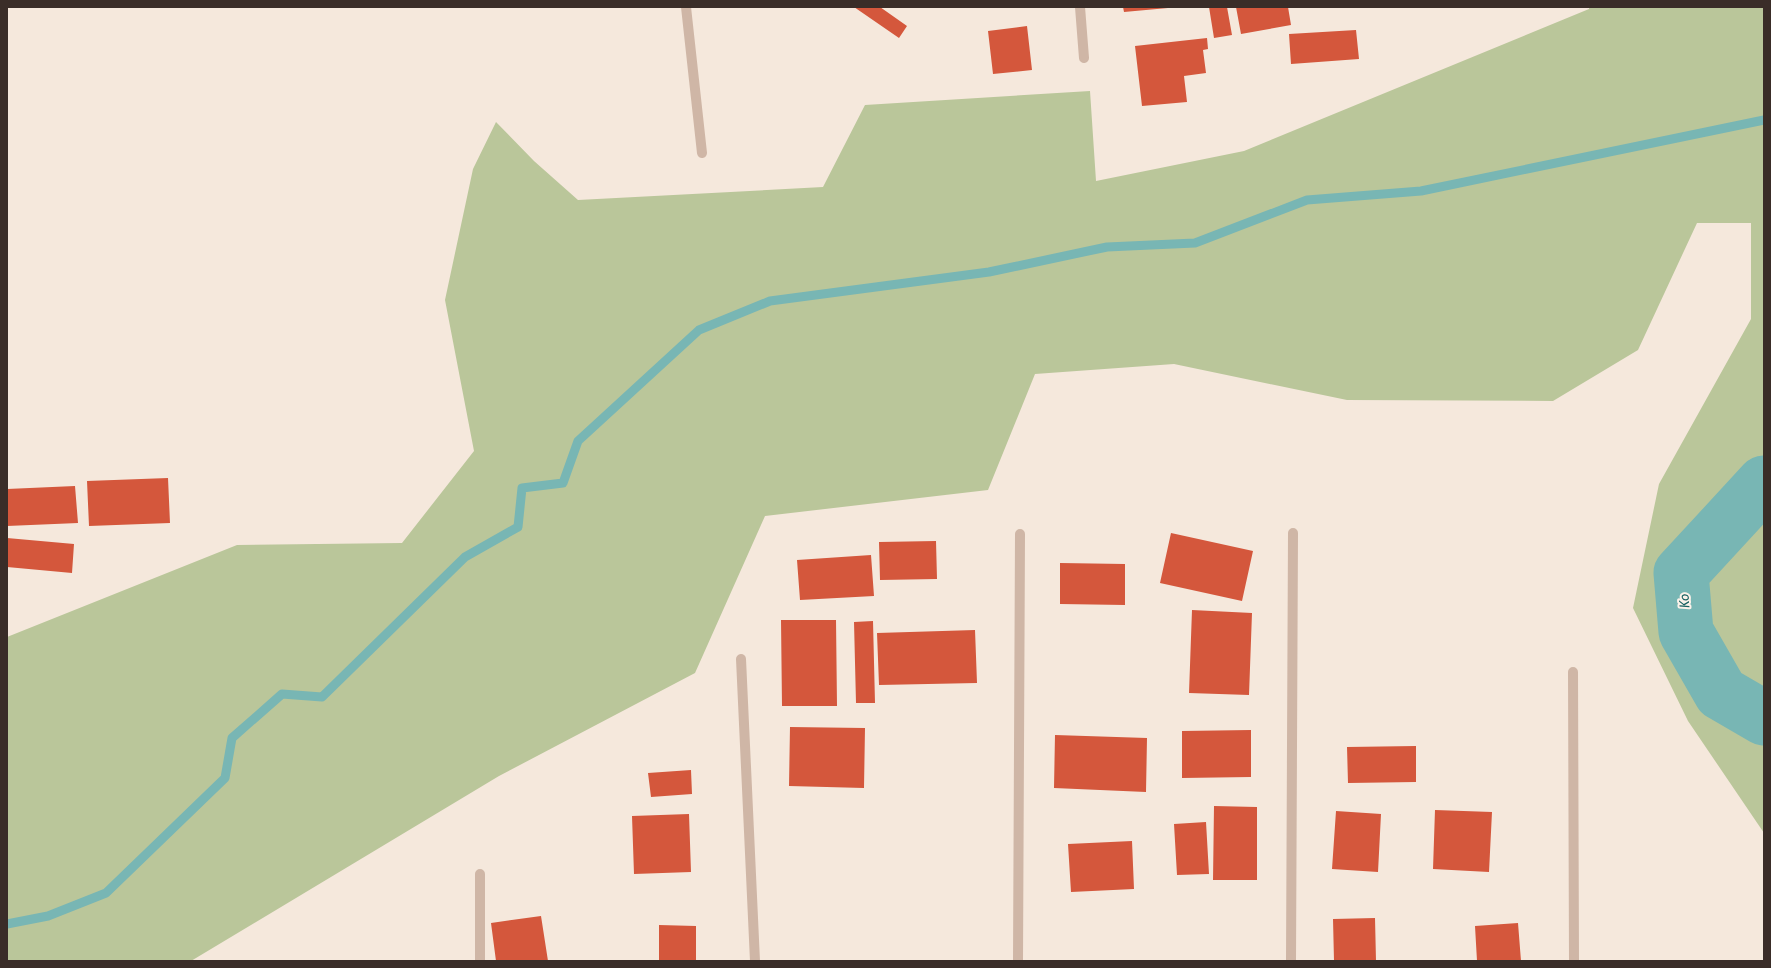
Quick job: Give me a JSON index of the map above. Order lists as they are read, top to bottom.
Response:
{
  "water": ["Ko"]
}
